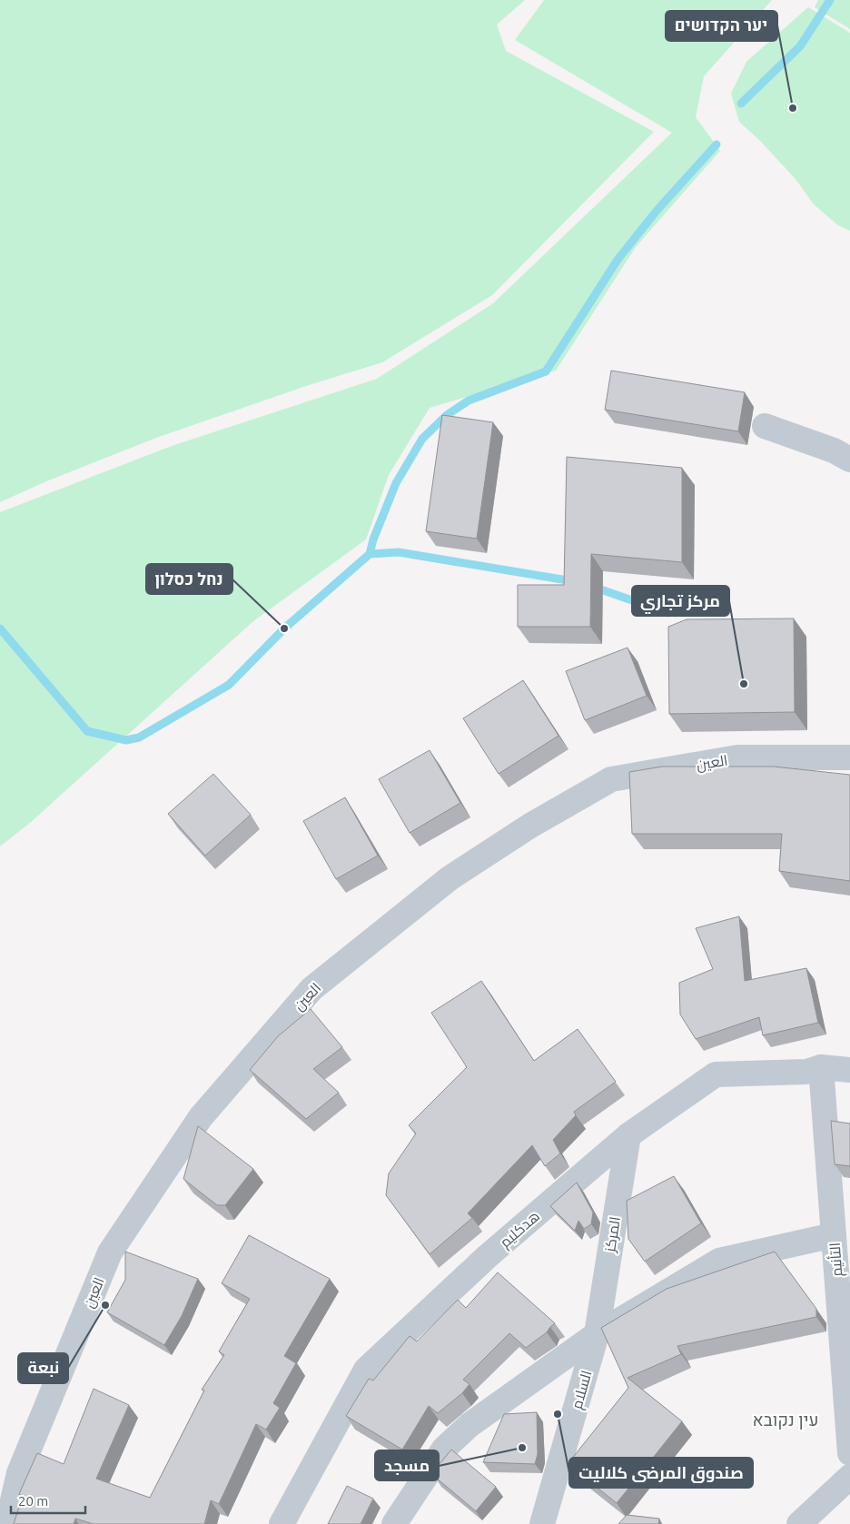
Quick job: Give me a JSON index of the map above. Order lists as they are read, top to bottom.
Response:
{
  "streets": {
    "street": [
      "العين",
      "هدكليم",
      "المركز",
      "التأنيم",
      "السلام"
    ]
  },
  "crossings": [
    ["هدكليم", "المركز"],
    ["هدكليم", "التأنيم"],
    ["المركز", "السلام"]
  ],
  "districts": ["עין נקובא"],
  "places": [
    "יער הקדושים",
    "נחל כסלון",
    "مركز تجاري",
    "نبعة",
    "صندوق المرضى كلاليت",
    "مسجد"
  ],
  "scale_bar": "20 m"
}
